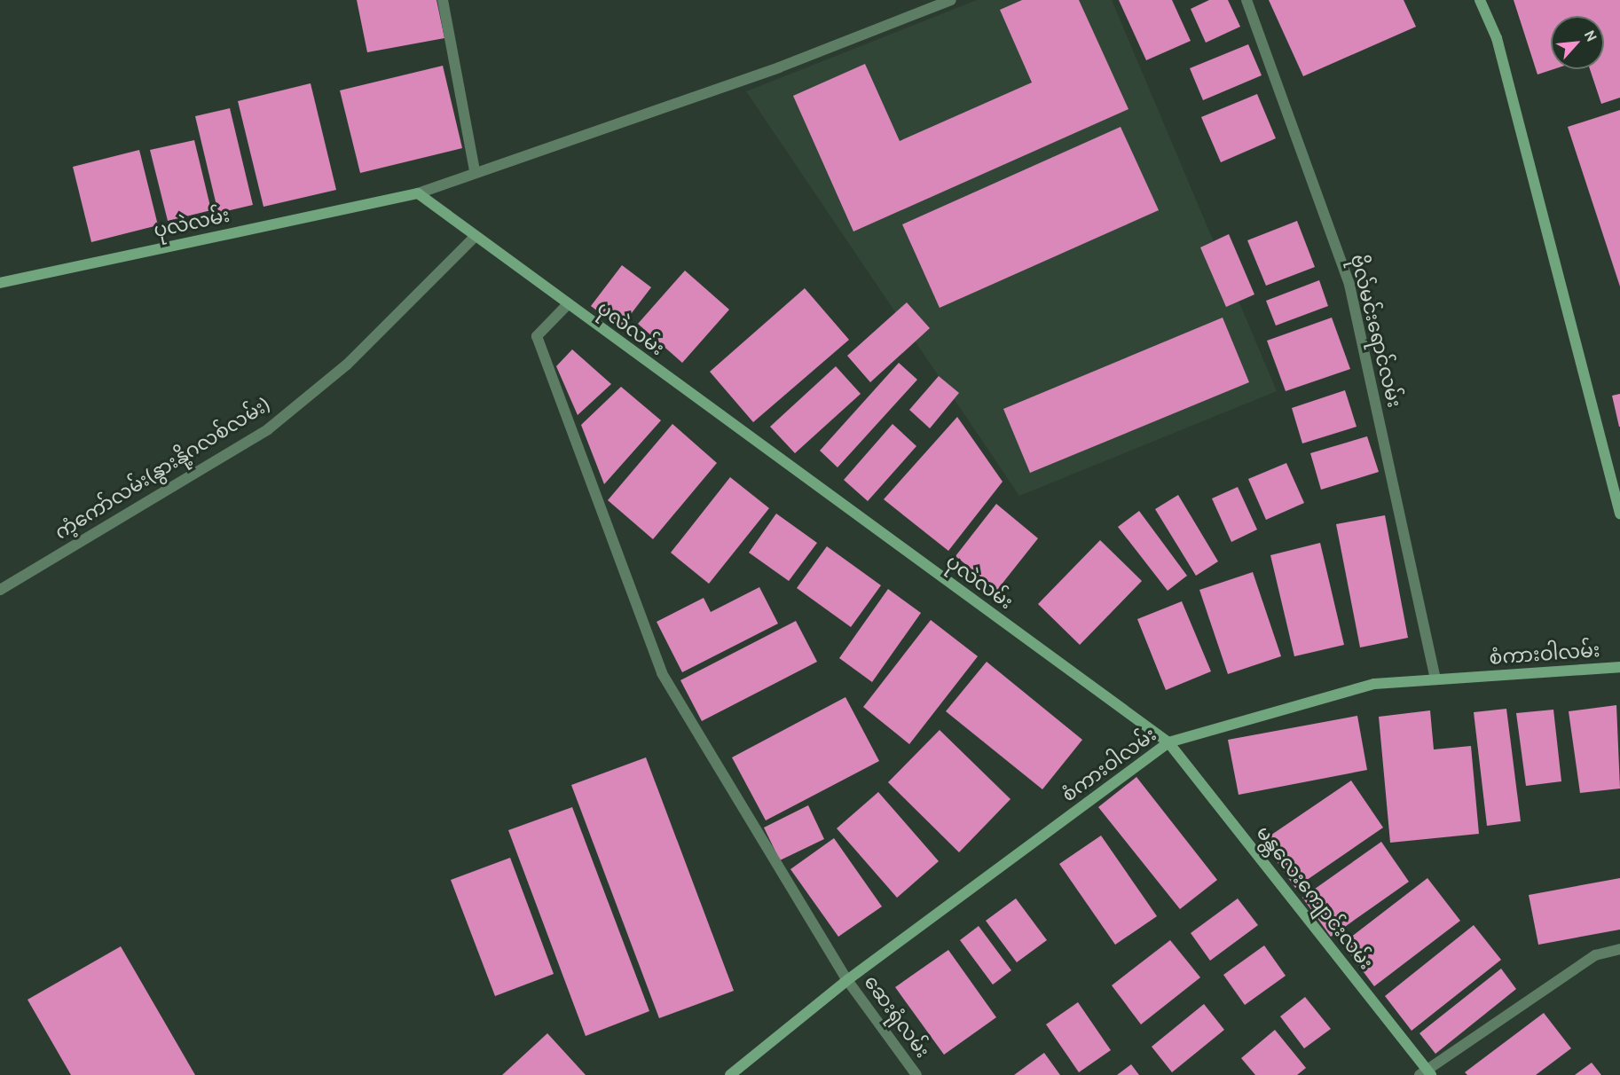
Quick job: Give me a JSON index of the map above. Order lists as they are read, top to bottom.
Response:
{
  "streets": {
    "main road": ["ပုလဲလမ်း", "စံကားဝါလမ်း", "မန္တလေးကျောင်းလမ်း"],
    "street": ["ဗိုလ်မင်းရောင်လမ်း", "ကံ့ကော်လမ်း(နွားနို့ဂလစ်လမ်း)", "ဆေးရုံလမ်း"]
  },
  "crossings": [
    ["ပုလဲလမ်း", "ကံ့ကော်လမ်း(နွားနို့ဂလစ်လမ်း)"],
    ["ပုလဲလမ်း", "စံကားဝါလမ်း"],
    ["ပုလဲလမ်း", "မန္တလေးကျောင်းလမ်း"],
    ["ပုလဲလမ်း", "ဆေးရုံလမ်း"],
    ["ဗိုလ်မင်းရောင်လမ်း", "စံကားဝါလမ်း"],
    ["စံကားဝါလမ်း", "မန္တလေးကျောင်းလမ်း"],
    ["စံကားဝါလမ်း", "ဆေးရုံလမ်း"]
  ],
  "north": "top right"
}
